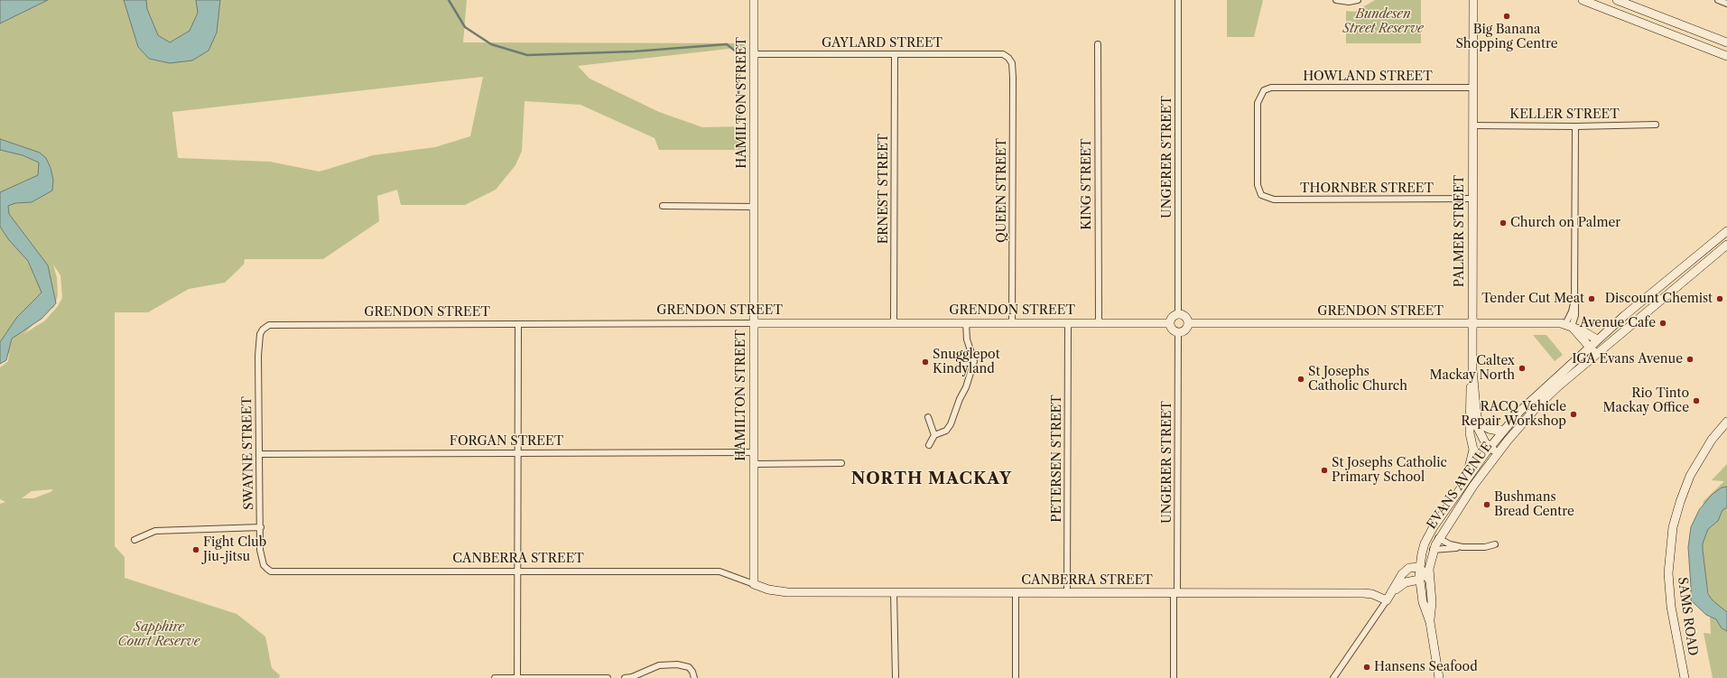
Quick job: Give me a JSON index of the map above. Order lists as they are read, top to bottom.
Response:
{
  "streets": {
    "street": [
      "GAYLARD STREET",
      "HOWLAND STREET",
      "HAMILTON STREET",
      "KELLER STREET",
      "UNGERER STREET",
      "KING STREET",
      "ERNEST STREET",
      "THORNBER STREET",
      "QUEEN STREET",
      "PALMER STREET",
      "GRENDON STREET",
      "FORGAN STREET",
      "SWAYNE STREET",
      "PETERSEN STREET",
      "EVANS AVENUE",
      "CANBERRA STREET",
      "SAMS ROAD"
    ]
  },
  "crossings": [
    ["GAYLARD STREET", "HAMILTON STREET"],
    ["GAYLARD STREET", "ERNEST STREET"],
    ["GAYLARD STREET", "QUEEN STREET"],
    ["HOWLAND STREET", "THORNBER STREET"],
    ["HOWLAND STREET", "PALMER STREET"],
    ["HAMILTON STREET", "GRENDON STREET"],
    ["HAMILTON STREET", "FORGAN STREET"],
    ["HAMILTON STREET", "CANBERRA STREET"],
    ["KELLER STREET", "PALMER STREET"],
    ["UNGERER STREET", "GRENDON STREET"],
    ["UNGERER STREET", "CANBERRA STREET"],
    ["KING STREET", "GRENDON STREET"],
    ["ERNEST STREET", "GRENDON STREET"],
    ["THORNBER STREET", "PALMER STREET"],
    ["QUEEN STREET", "GRENDON STREET"],
    ["PALMER STREET", "GRENDON STREET"],
    ["PALMER STREET", "EVANS AVENUE"],
    ["GRENDON STREET", "SWAYNE STREET"],
    ["GRENDON STREET", "PETERSEN STREET"],
    ["GRENDON STREET", "EVANS AVENUE"],
    ["FORGAN STREET", "SWAYNE STREET"],
    ["SWAYNE STREET", "CANBERRA STREET"],
    ["PETERSEN STREET", "CANBERRA STREET"]
  ],
  "districts": ["NORTH MACKAY"],
  "parks": ["Bundesen Street Reserve", "Sapphire Court Reserve"],
  "places": [
    "Big Banana Shopping Centre",
    "Church on Palmer",
    "Tender Cut Meat",
    "Discount Chemist",
    "Avenue Cafe",
    "IGA Evans Avenue",
    "Snugglepot Kindyland",
    "Caltex Mackay North",
    "St Josephs Catholic Church",
    "Rio Tinto Mackay Office",
    "RACQ Vehicle Repair Workshop",
    "St Josephs Catholic Primary School",
    "Bushmans Bread Centre",
    "Fight Club Jiu-jitsu",
    "Hansens Seafood"
  ]
}
